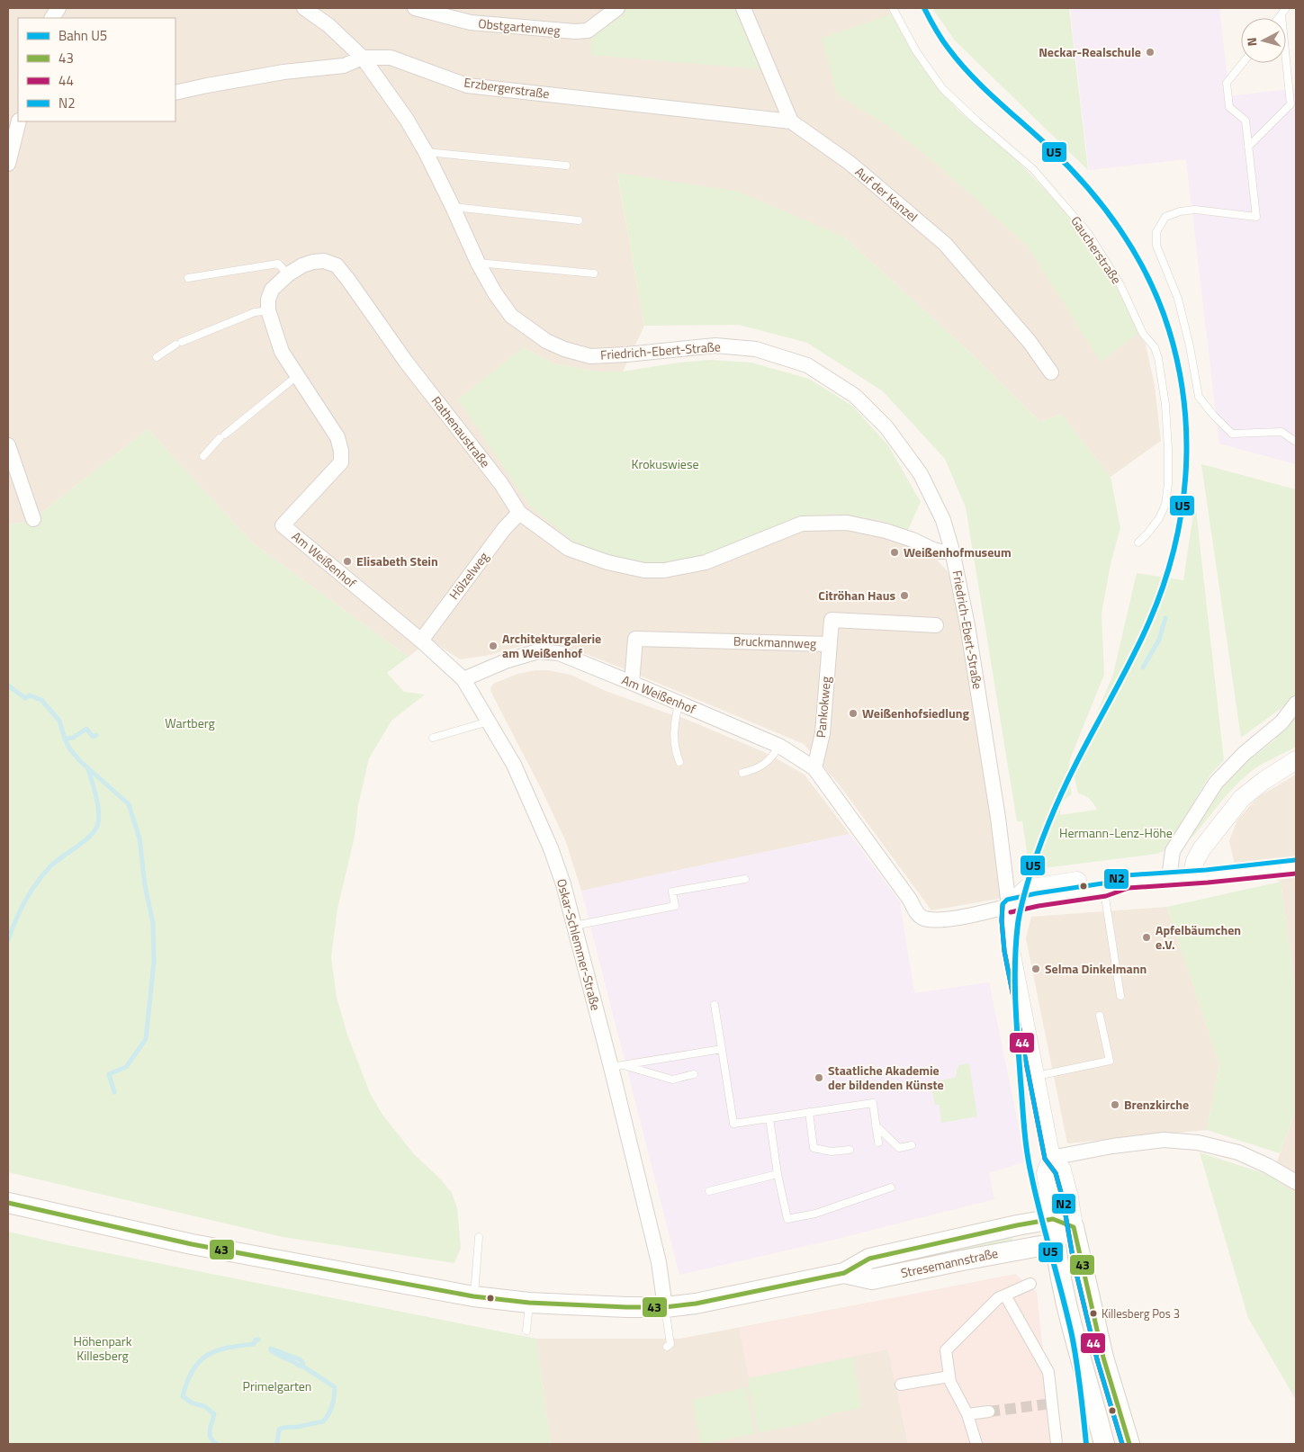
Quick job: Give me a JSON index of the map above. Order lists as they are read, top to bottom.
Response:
{
  "streets": {
    "main road": ["Stresemannstraße"],
    "street": [
      "Obstgartenweg",
      "Erzbergerstraße",
      "Auf der Kanzel",
      "Friedrich-Ebert-Straße",
      "Rathenaustraße",
      "Am Weißenhof",
      "Hölzelweg",
      "Bruckmannweg",
      "Pankokweg",
      "Oskar-Schlemmer-Straße"
    ],
    "lane": ["Gaucherstraße"]
  },
  "crossings": [
    ["Erzbergerstraße", "Auf der Kanzel"],
    ["Erzbergerstraße", "Friedrich-Ebert-Straße"],
    ["Friedrich-Ebert-Straße", "Rathenaustraße"],
    ["Friedrich-Ebert-Straße", "Am Weißenhof"],
    ["Rathenaustraße", "Am Weißenhof"],
    ["Rathenaustraße", "Hölzelweg"],
    ["Am Weißenhof", "Hölzelweg"],
    ["Am Weißenhof", "Bruckmannweg"],
    ["Am Weißenhof", "Pankokweg"],
    ["Am Weißenhof", "Oskar-Schlemmer-Straße"],
    ["Bruckmannweg", "Pankokweg"],
    ["Oskar-Schlemmer-Straße", "Stresemannstraße"]
  ],
  "parks": [
    "Krokuswiese",
    "Wartberg",
    "Hermann-Lenz-Höhe",
    "Höhenpark Killesberg",
    "Primelgarten"
  ],
  "places": [
    "Neckar-Realschule",
    "Weißenhofmuseum",
    "Elisabeth Stein",
    "Citröhan Haus",
    "Architekturgalerie am Weißenhof",
    "Weißenhofsiedlung",
    "Apfelbäumchen e.V.",
    "Selma Dinkelmann",
    "Staatliche Akademie der bildenden Künste",
    "Brenzkirche",
    "Killesberg Pos 3"
  ],
  "lines": [
    "rail line U5",
    "transit line N2",
    "transit line 44",
    "transit line 43"
  ],
  "legend": [
    "Bahn U5",
    "43",
    "44",
    "N2"
  ],
  "north": "left"
}
